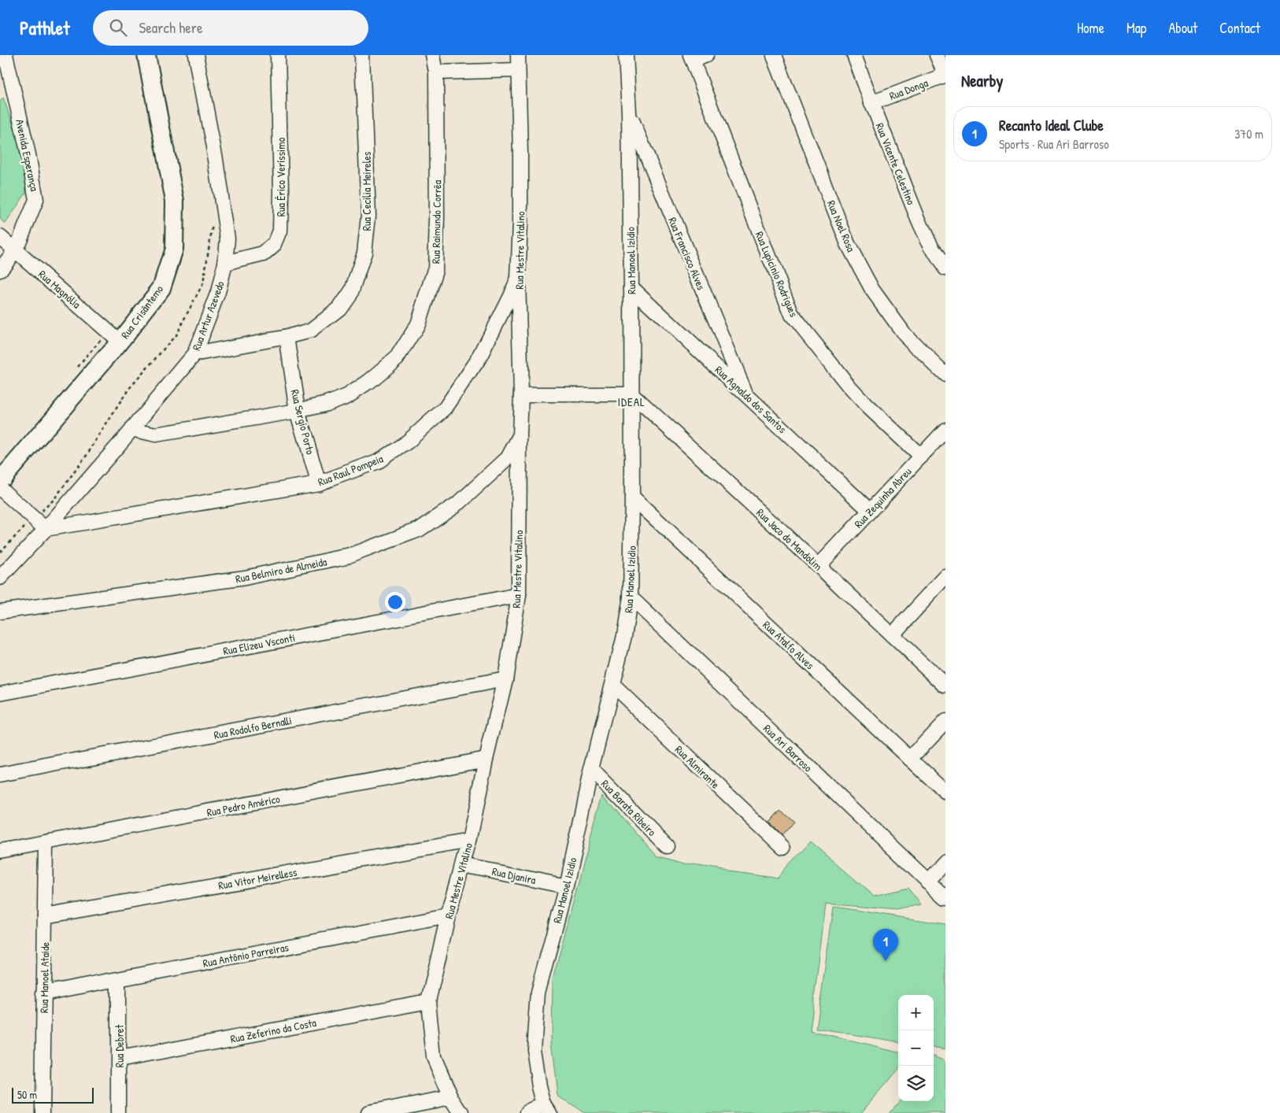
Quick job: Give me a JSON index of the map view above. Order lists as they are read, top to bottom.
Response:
{
  "streets": {
    "main road": ["Rua Crisântemo"],
    "street": [
      "Rua Donga",
      "Avenida Esperança",
      "Rua Vicente Celestino",
      "Rua Érico Veríssimo",
      "Rua Cecilia Meireles",
      "Rua Raimundo Corrêa",
      "Rua Noel Rosa",
      "Rua Mestre Vitalino",
      "Rua Francisco Alves",
      "Rua Manoel Izidio",
      "Rua Lupicinio Rodrigues",
      "Rua Magnólia",
      "Rua Artur Azevedo",
      "Rua Agnaldo dos Santos",
      "Rua Sergio Porto",
      "Rua Raul Pompeia",
      "Rua Zequinha Abreu",
      "Rua Jaco do Mandolim",
      "Rua Belmiro de Almeida",
      "Rua Elizeu Vsconti",
      "Rua Atalfo Alves",
      "Rua Rodolfo Bernalli",
      "Rua Ari Barroso",
      "Rua Almirante",
      "Rua Pedro Américo",
      "Rua Barata Ribeiro",
      "Rua Djanira",
      "Rua Vitor Meirelless",
      "Rua Antônio Parreiras",
      "Rua Manoel Ataide",
      "Rua Zeferino da Costa",
      "Rua Debret"
    ]
  },
  "crossings": [
    ["Rua Donga", "Rua Vicente Celestino"],
    ["Avenida Esperança", "Rua Magnólia"],
    ["Rua Érico Veríssimo", "Rua Artur Azevedo"],
    ["Rua Cecilia Meireles", "Rua Artur Azevedo"],
    ["Rua Cecilia Meireles", "Rua Sergio Porto"],
    ["Rua Raimundo Corrêa", "Rua Artur Azevedo"],
    ["Rua Raimundo Corrêa", "Rua Sergio Porto"],
    ["Rua Mestre Vitalino", "Rua Raul Pompeia"],
    ["Rua Mestre Vitalino", "Rua Belmiro de Almeida"],
    ["Rua Mestre Vitalino", "Rua Elizeu Vsconti"],
    ["Rua Mestre Vitalino", "Rua Rodolfo Bernalli"],
    ["Rua Mestre Vitalino", "Rua Pedro Américo"],
    ["Rua Mestre Vitalino", "Rua Djanira"],
    ["Rua Mestre Vitalino", "Rua Vitor Meirelless"],
    ["Rua Mestre Vitalino", "Rua Antônio Parreiras"],
    ["Rua Mestre Vitalino", "Rua Zeferino da Costa"],
    ["Rua Francisco Alves", "Rua Manoel Izidio"],
    ["Rua Francisco Alves", "Rua Agnaldo dos Santos"],
    ["Rua Manoel Izidio", "Rua Agnaldo dos Santos"],
    ["Rua Manoel Izidio", "Rua Jaco do Mandolim"],
    ["Rua Manoel Izidio", "Rua Atalfo Alves"],
    ["Rua Manoel Izidio", "Rua Ari Barroso"],
    ["Rua Manoel Izidio", "Rua Almirante"],
    ["Rua Manoel Izidio", "Rua Barata Ribeiro"],
    ["Rua Manoel Izidio", "Rua Djanira"],
    ["Rua Lupicinio Rodrigues", "Rua Zequinha Abreu"],
    ["Rua Magnólia", "Rua Crisântemo"],
    ["Rua Artur Azevedo", "Rua Raul Pompeia"],
    ["Rua Agnaldo dos Santos", "Rua Zequinha Abreu"],
    ["Rua Sergio Porto", "Rua Raul Pompeia"],
    ["Rua Zequinha Abreu", "Rua Jaco do Mandolim"],
    ["Rua Pedro Américo", "Rua Manoel Ataide"],
    ["Rua Vitor Meirelless", "Rua Manoel Ataide"],
    ["Rua Antônio Parreiras", "Rua Manoel Ataide"],
    ["Rua Antônio Parreiras", "Rua Debret"],
    ["Rua Zeferino da Costa", "Rua Debret"]
  ],
  "districts": ["IDEAL"],
  "scale_bar": "50 m",
  "page": {
    "header": "Pathlet",
    "search": "Search here",
    "nav": [
      "Home",
      "Map",
      "About",
      "Contact"
    ],
    "heading": "Nearby",
    "list": [
      {
        "mark": "1",
        "name": "Recanto Ideal Clube",
        "note": "Sports · Rua Ari Barroso",
        "value": "370 m"
      }
    ],
    "pins": "1",
    "map_buttons": ["+", "−"],
    "scale": "50 m"
  }
}
